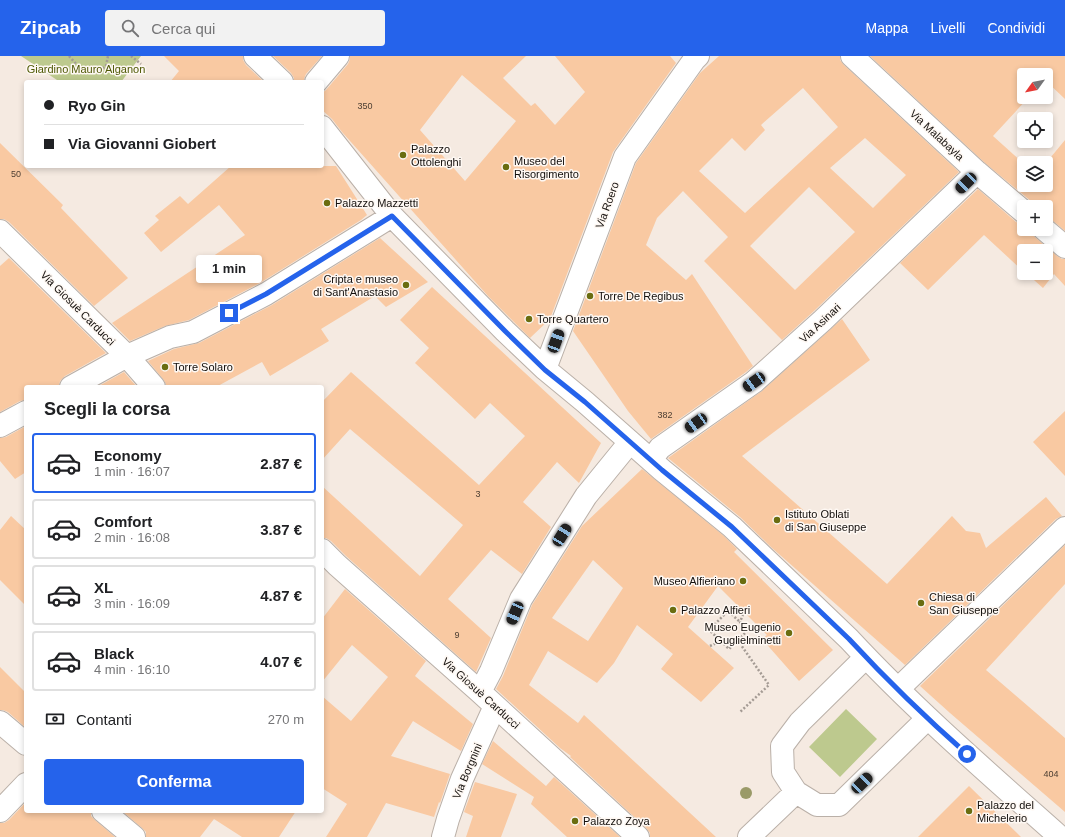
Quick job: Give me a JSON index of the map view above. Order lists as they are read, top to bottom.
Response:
{
  "streets": {
    "street": [
      "Via Malabayla",
      "Via Roero",
      "Via Giosuè Carducci",
      "Via Asinari",
      "Via Borgnini"
    ]
  },
  "crossings": [
    ["Via Malabayla", "Via Asinari"],
    ["Via Giosuè Carducci", "Via Borgnini"]
  ],
  "parks": ["Giardino Mauro Alganon"],
  "places": [
    "Palazzo Ottolenghi",
    "Museo del Risorgimento",
    "Palazzo Mazzetti",
    "Cripta e museo di Sant'Anastasio",
    "Torre De Regibus",
    "Torre Quartero",
    "Torre Solaro",
    "Istituto Oblati di San Giuseppe",
    "Museo Alfieriano",
    "Chiesa di San Giuseppe",
    "Palazzo Alfieri",
    "Museo Eugenio Guglielminetti",
    "Palazzo del Michelerio",
    "Palazzo Zoya"
  ],
  "house_numbers": [
    "350",
    "50",
    "382",
    "3",
    "9",
    "404"
  ],
  "north": "bottom left",
  "page": {
    "header": "Zipcab",
    "search": "Cerca qui",
    "nav": ["Mappa", "Livelli", "Condividi"],
    "map_buttons": ["+", "−"],
    "banner": ["Ryo Gin", "Via Giovanni Giobert"],
    "bubble": "1 min",
    "heading": "Scegli la corsa",
    "list": [
      {
        "name": "Economy",
        "note": "1 min · 16:07",
        "value": "2.87 €"
      },
      {
        "name": "Comfort",
        "note": "2 min · 16:08",
        "value": "3.87 €"
      },
      {
        "name": "XL",
        "note": "3 min · 16:09",
        "value": "4.87 €"
      },
      {
        "name": "Black",
        "note": "4 min · 16:10",
        "value": "4.07 €"
      }
    ],
    "pay": ["Contanti", "270 m"],
    "buttons": "Conferma"
  }
}
